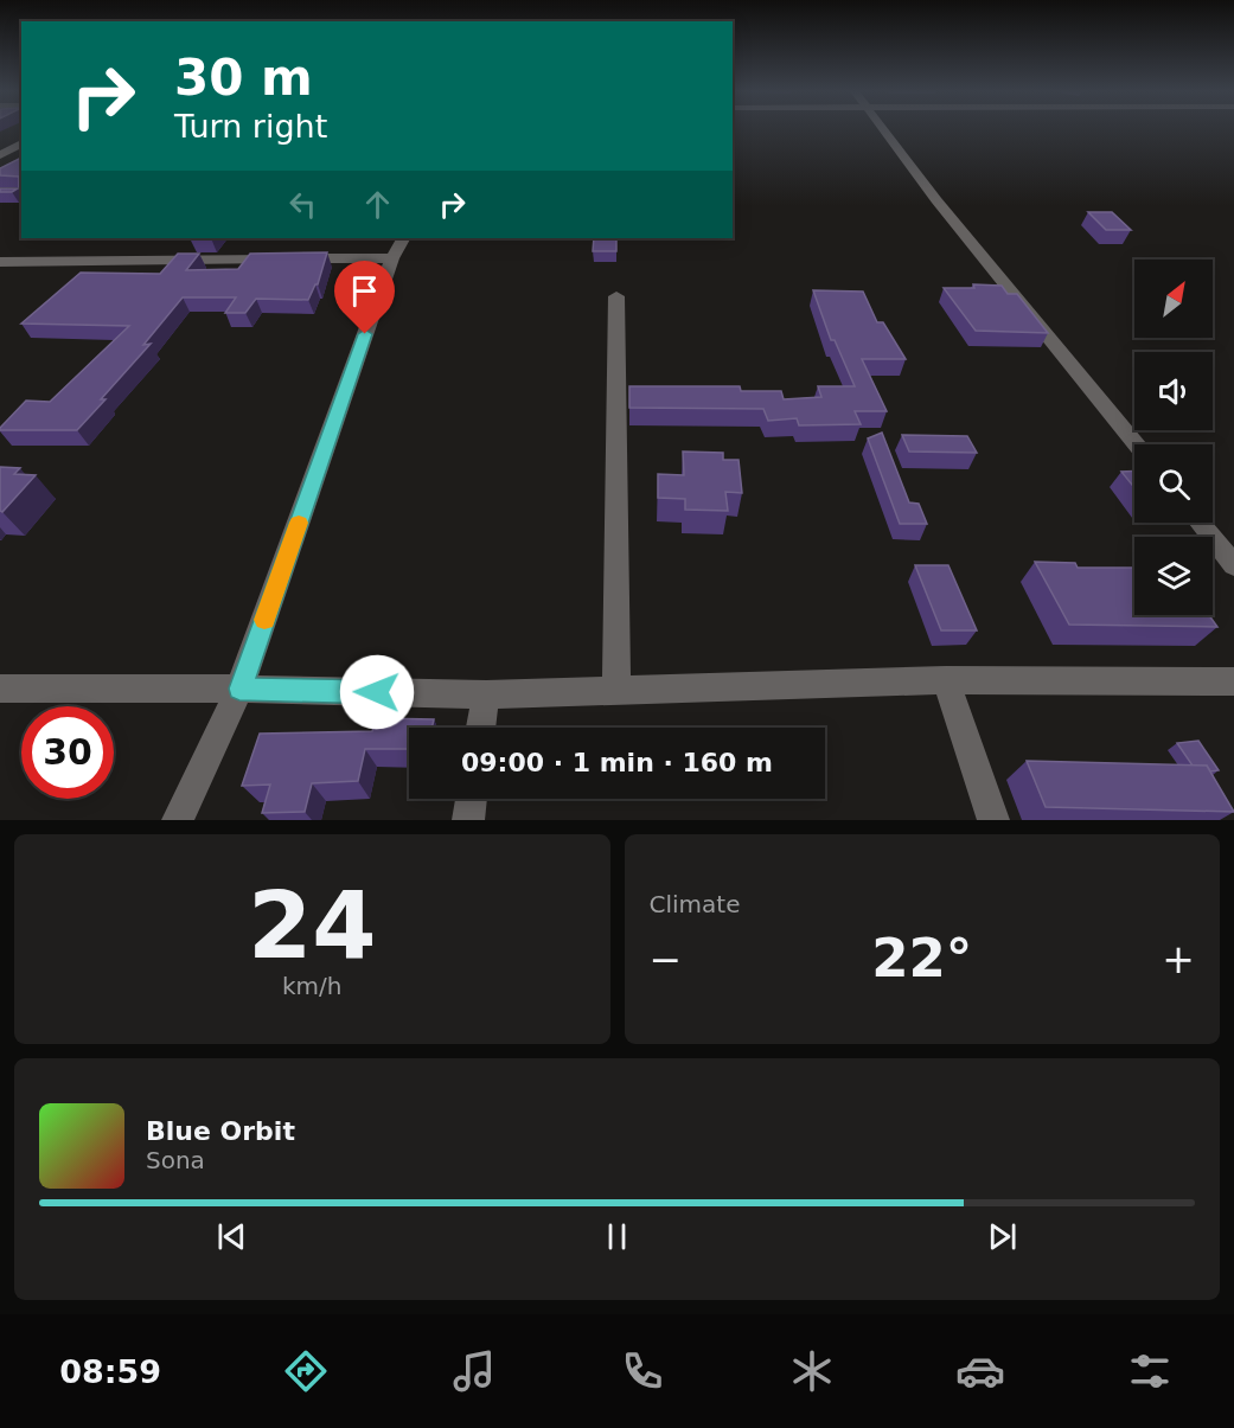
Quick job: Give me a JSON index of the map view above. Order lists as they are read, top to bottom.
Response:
{
  "north": "top right",
  "page": {
    "turn": ["30 m", "Turn right"],
    "limit": "30",
    "trip": "09:00 · 1 min · 160 m",
    "tile": [
      ["24", "km/h"],
      "Climate"
    ],
    "heat": ["−", "22°", "+"],
    "song": ["Blue Orbit", "Sona"],
    "tabs": "08:59"
  }
}
